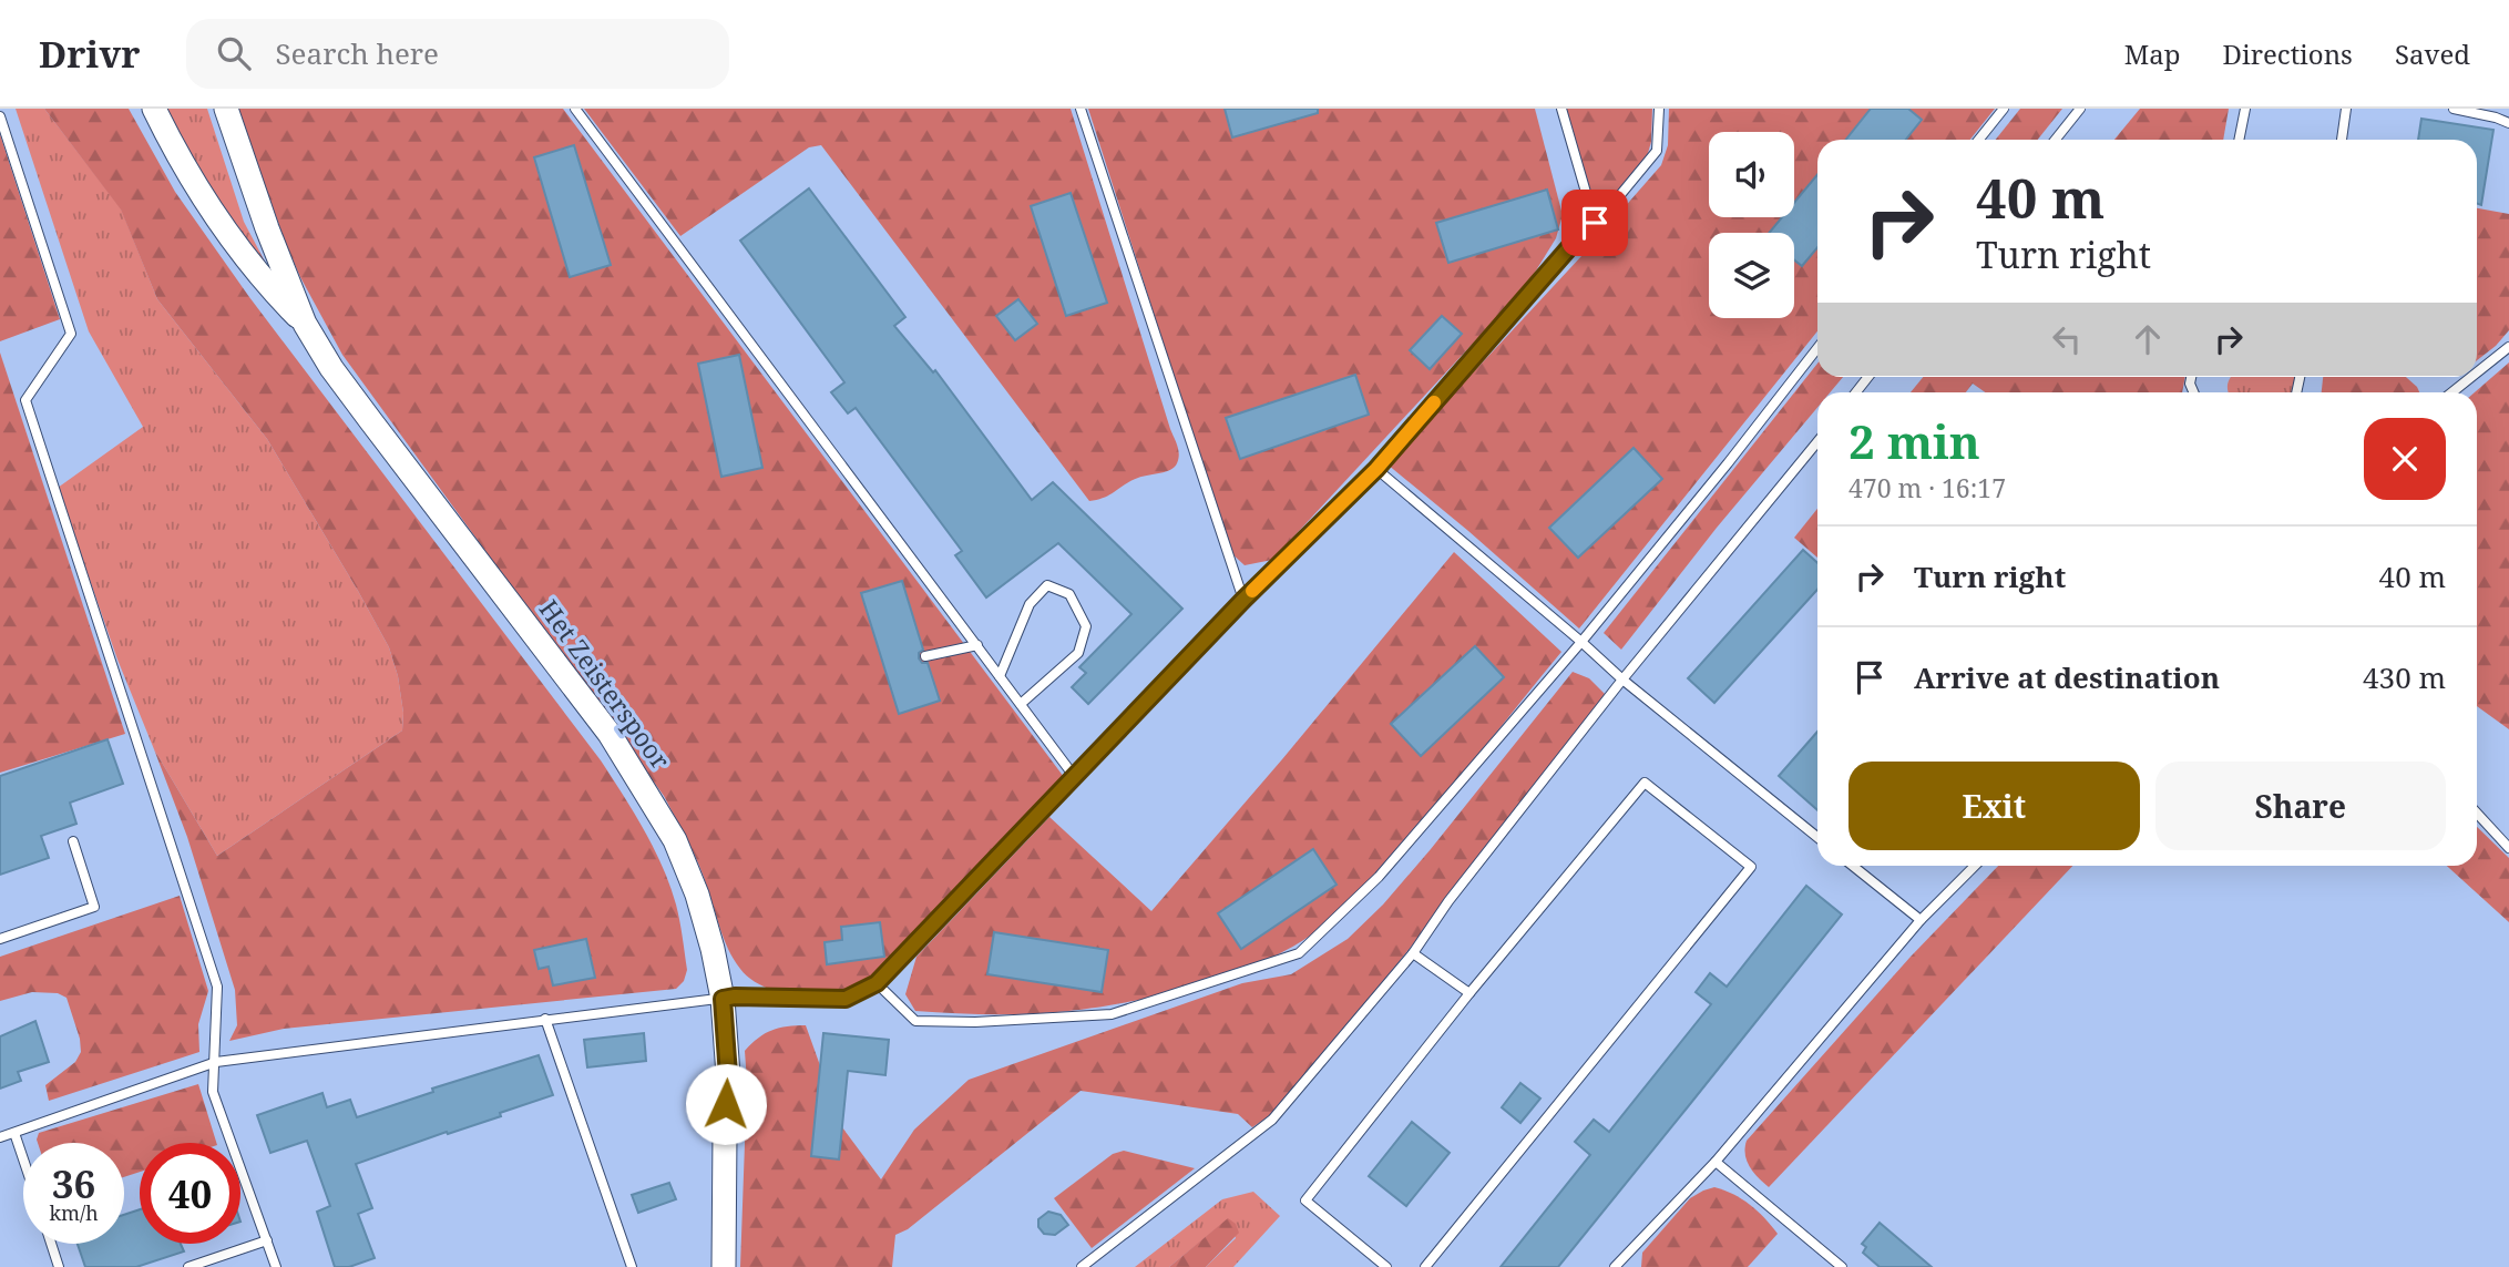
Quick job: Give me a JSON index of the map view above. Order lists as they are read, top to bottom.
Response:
{
  "streets": {
    "street": ["Het Zeisterspoor"]
  },
  "page": {
    "header": "Drivr",
    "search": "Search here",
    "nav": ["Map", "Directions", "Saved"],
    "turn": ["40 m", "Turn right"],
    "heading": ["2 min", "470 m · 16:17"],
    "list": [
      {
        "name": "Turn right",
        "value": "40 m"
      },
      {
        "name": "Arrive at destination",
        "value": "430 m"
      }
    ],
    "buttons": ["Exit", "Share"],
    "speed": "36 km/h",
    "limit": "40"
  }
}
